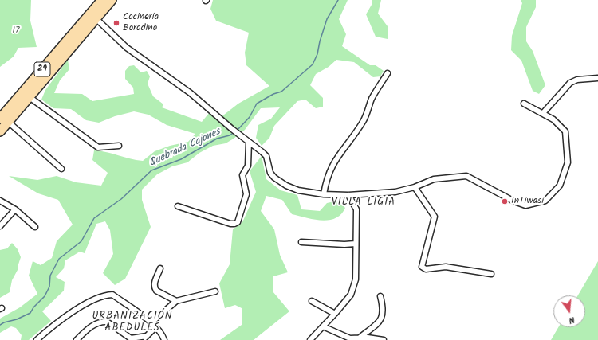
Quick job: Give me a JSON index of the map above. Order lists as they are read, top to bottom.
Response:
{
  "streets": {
    "highway": ["29"]
  },
  "districts": ["VILLA LIGIA", "URBANIZACIÓN ABEDULES"],
  "water": ["Quebrada Cajones"],
  "parks": ["17"],
  "places": ["Cocinería Borodino", "InTiwasi"],
  "north": "bottom"
}
